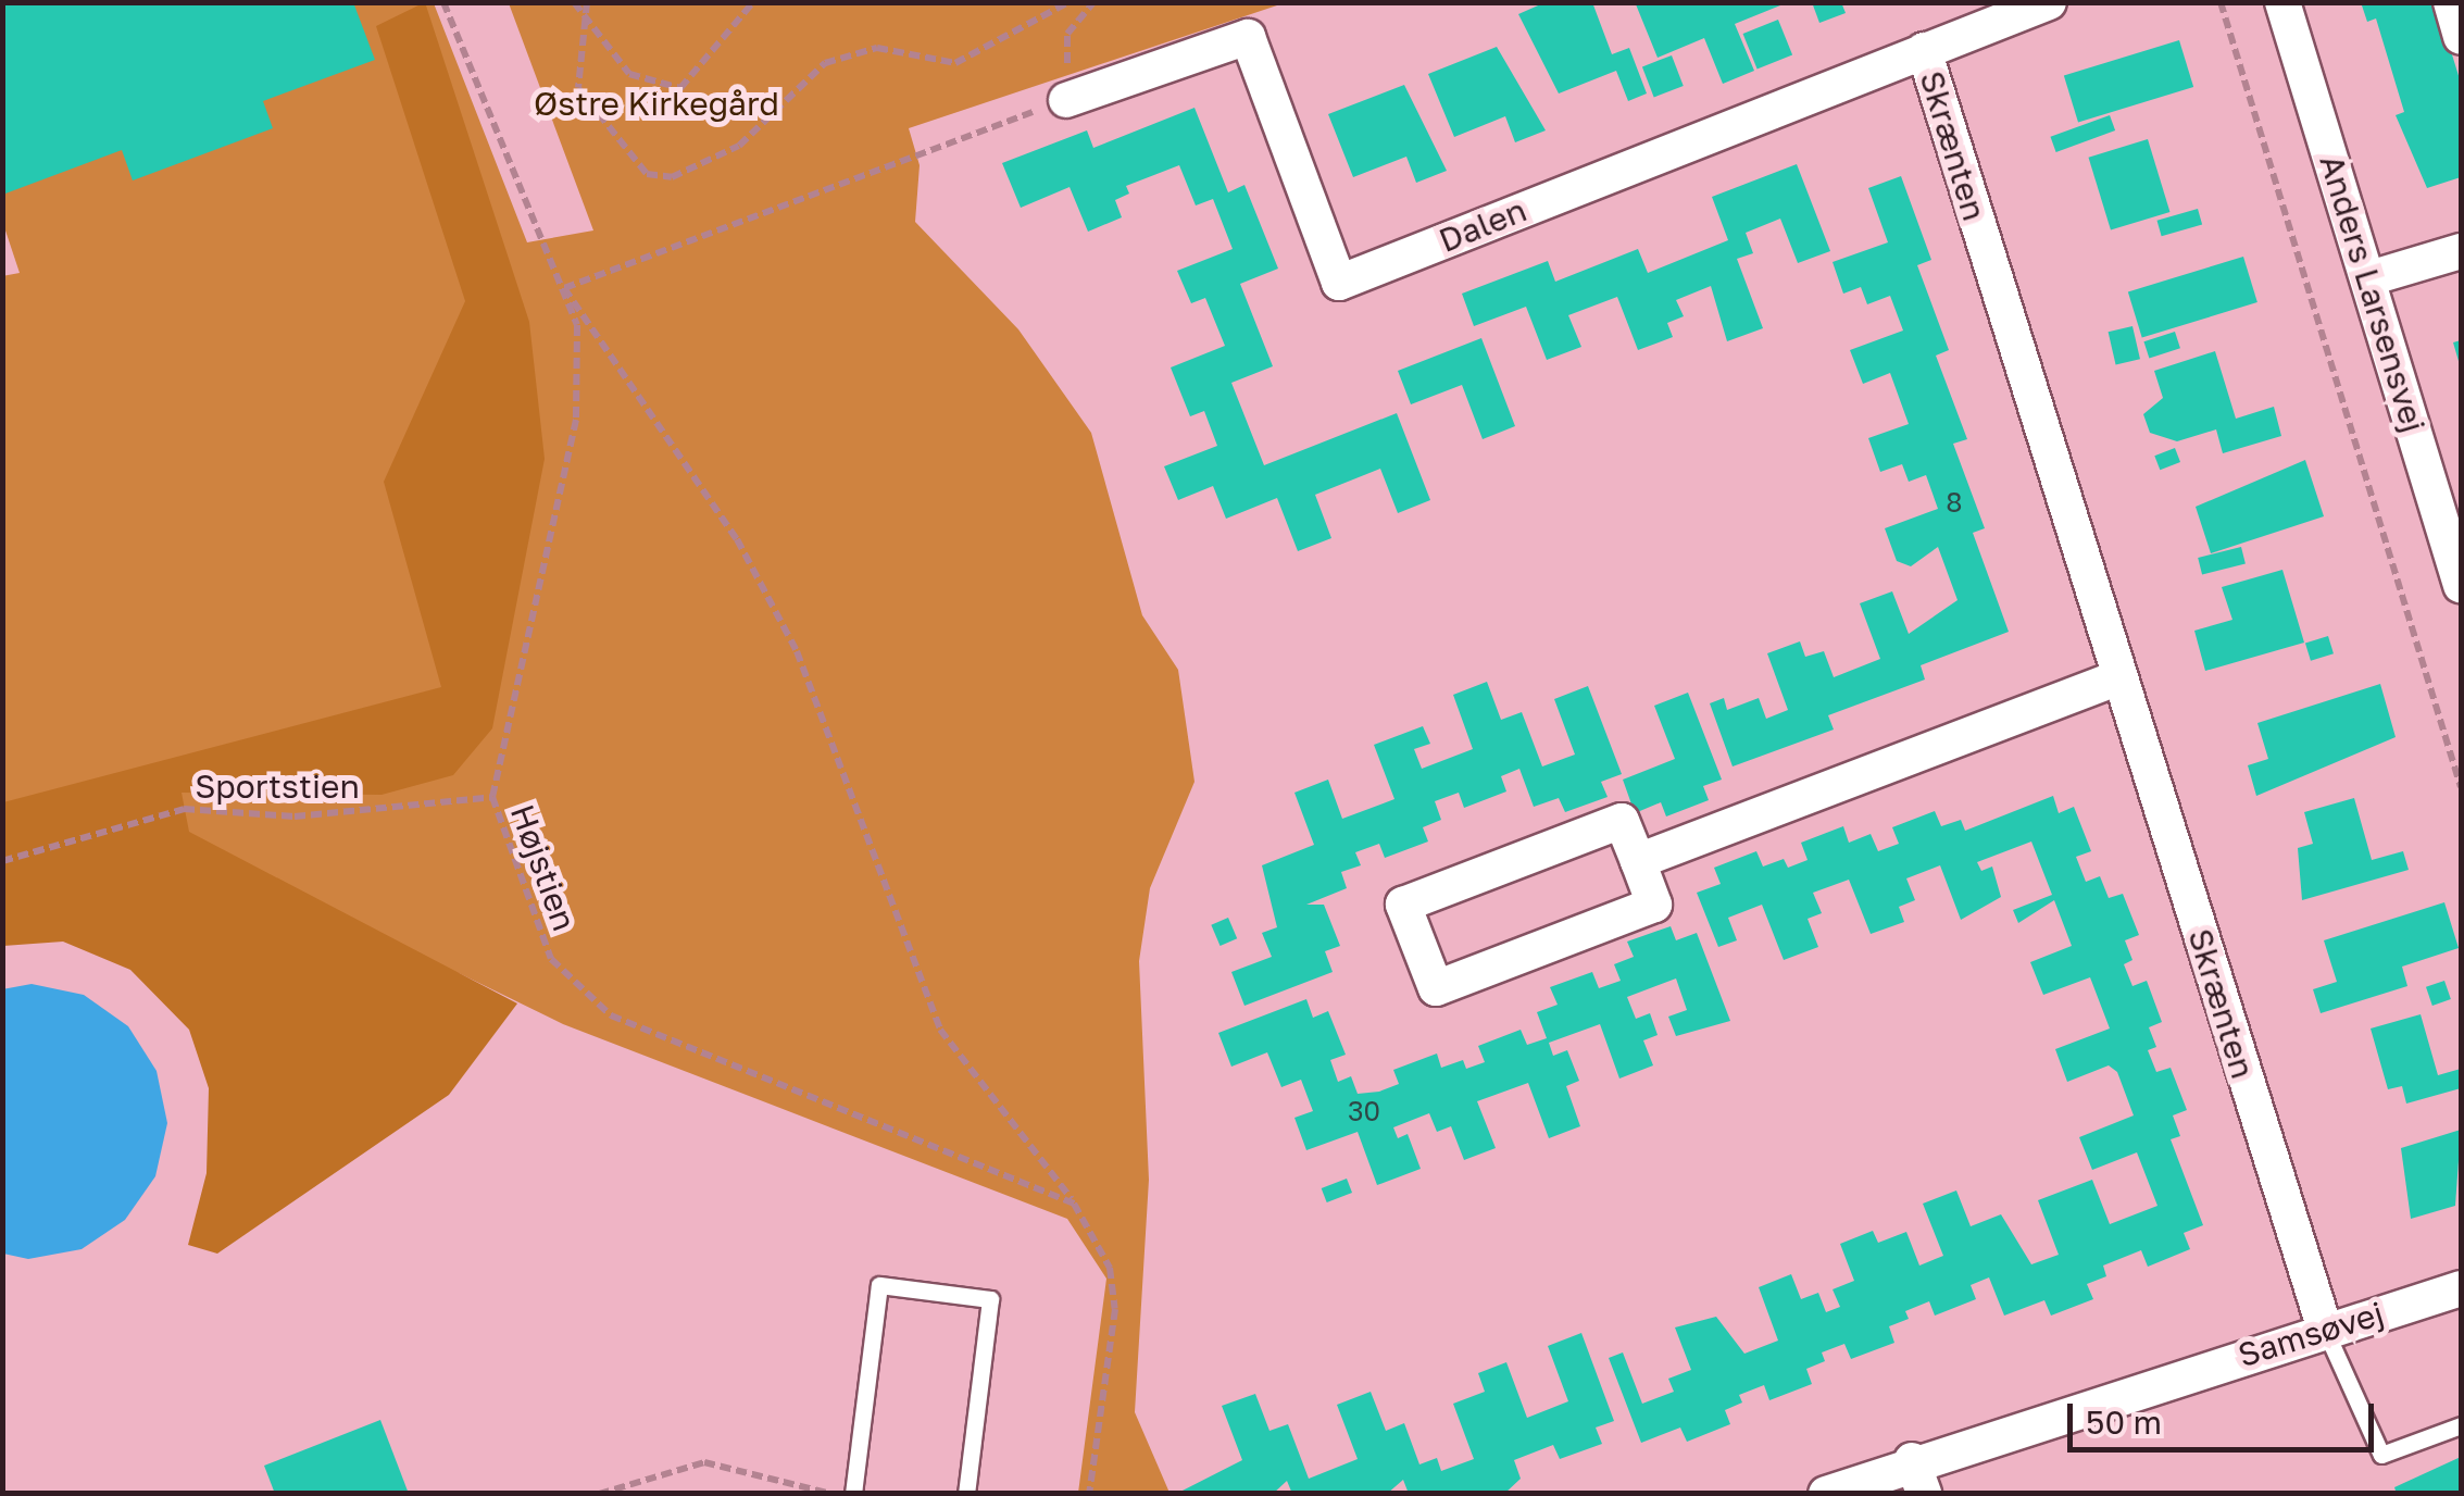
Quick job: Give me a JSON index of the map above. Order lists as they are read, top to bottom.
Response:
{
  "streets": {
    "street": [
      "Skrænten",
      "Dalen",
      "Anders Larsensvej",
      "Samsøvej"
    ],
    "path": ["Sportstien", "Højstien"]
  },
  "crossings": [
    ["Skrænten", "Dalen"],
    ["Skrænten", "Samsøvej"],
    ["Sportstien", "Højstien"]
  ],
  "parks": ["Østre Kirkegård"],
  "house_numbers": ["8", "30"],
  "scale_bar": "50 m"
}
